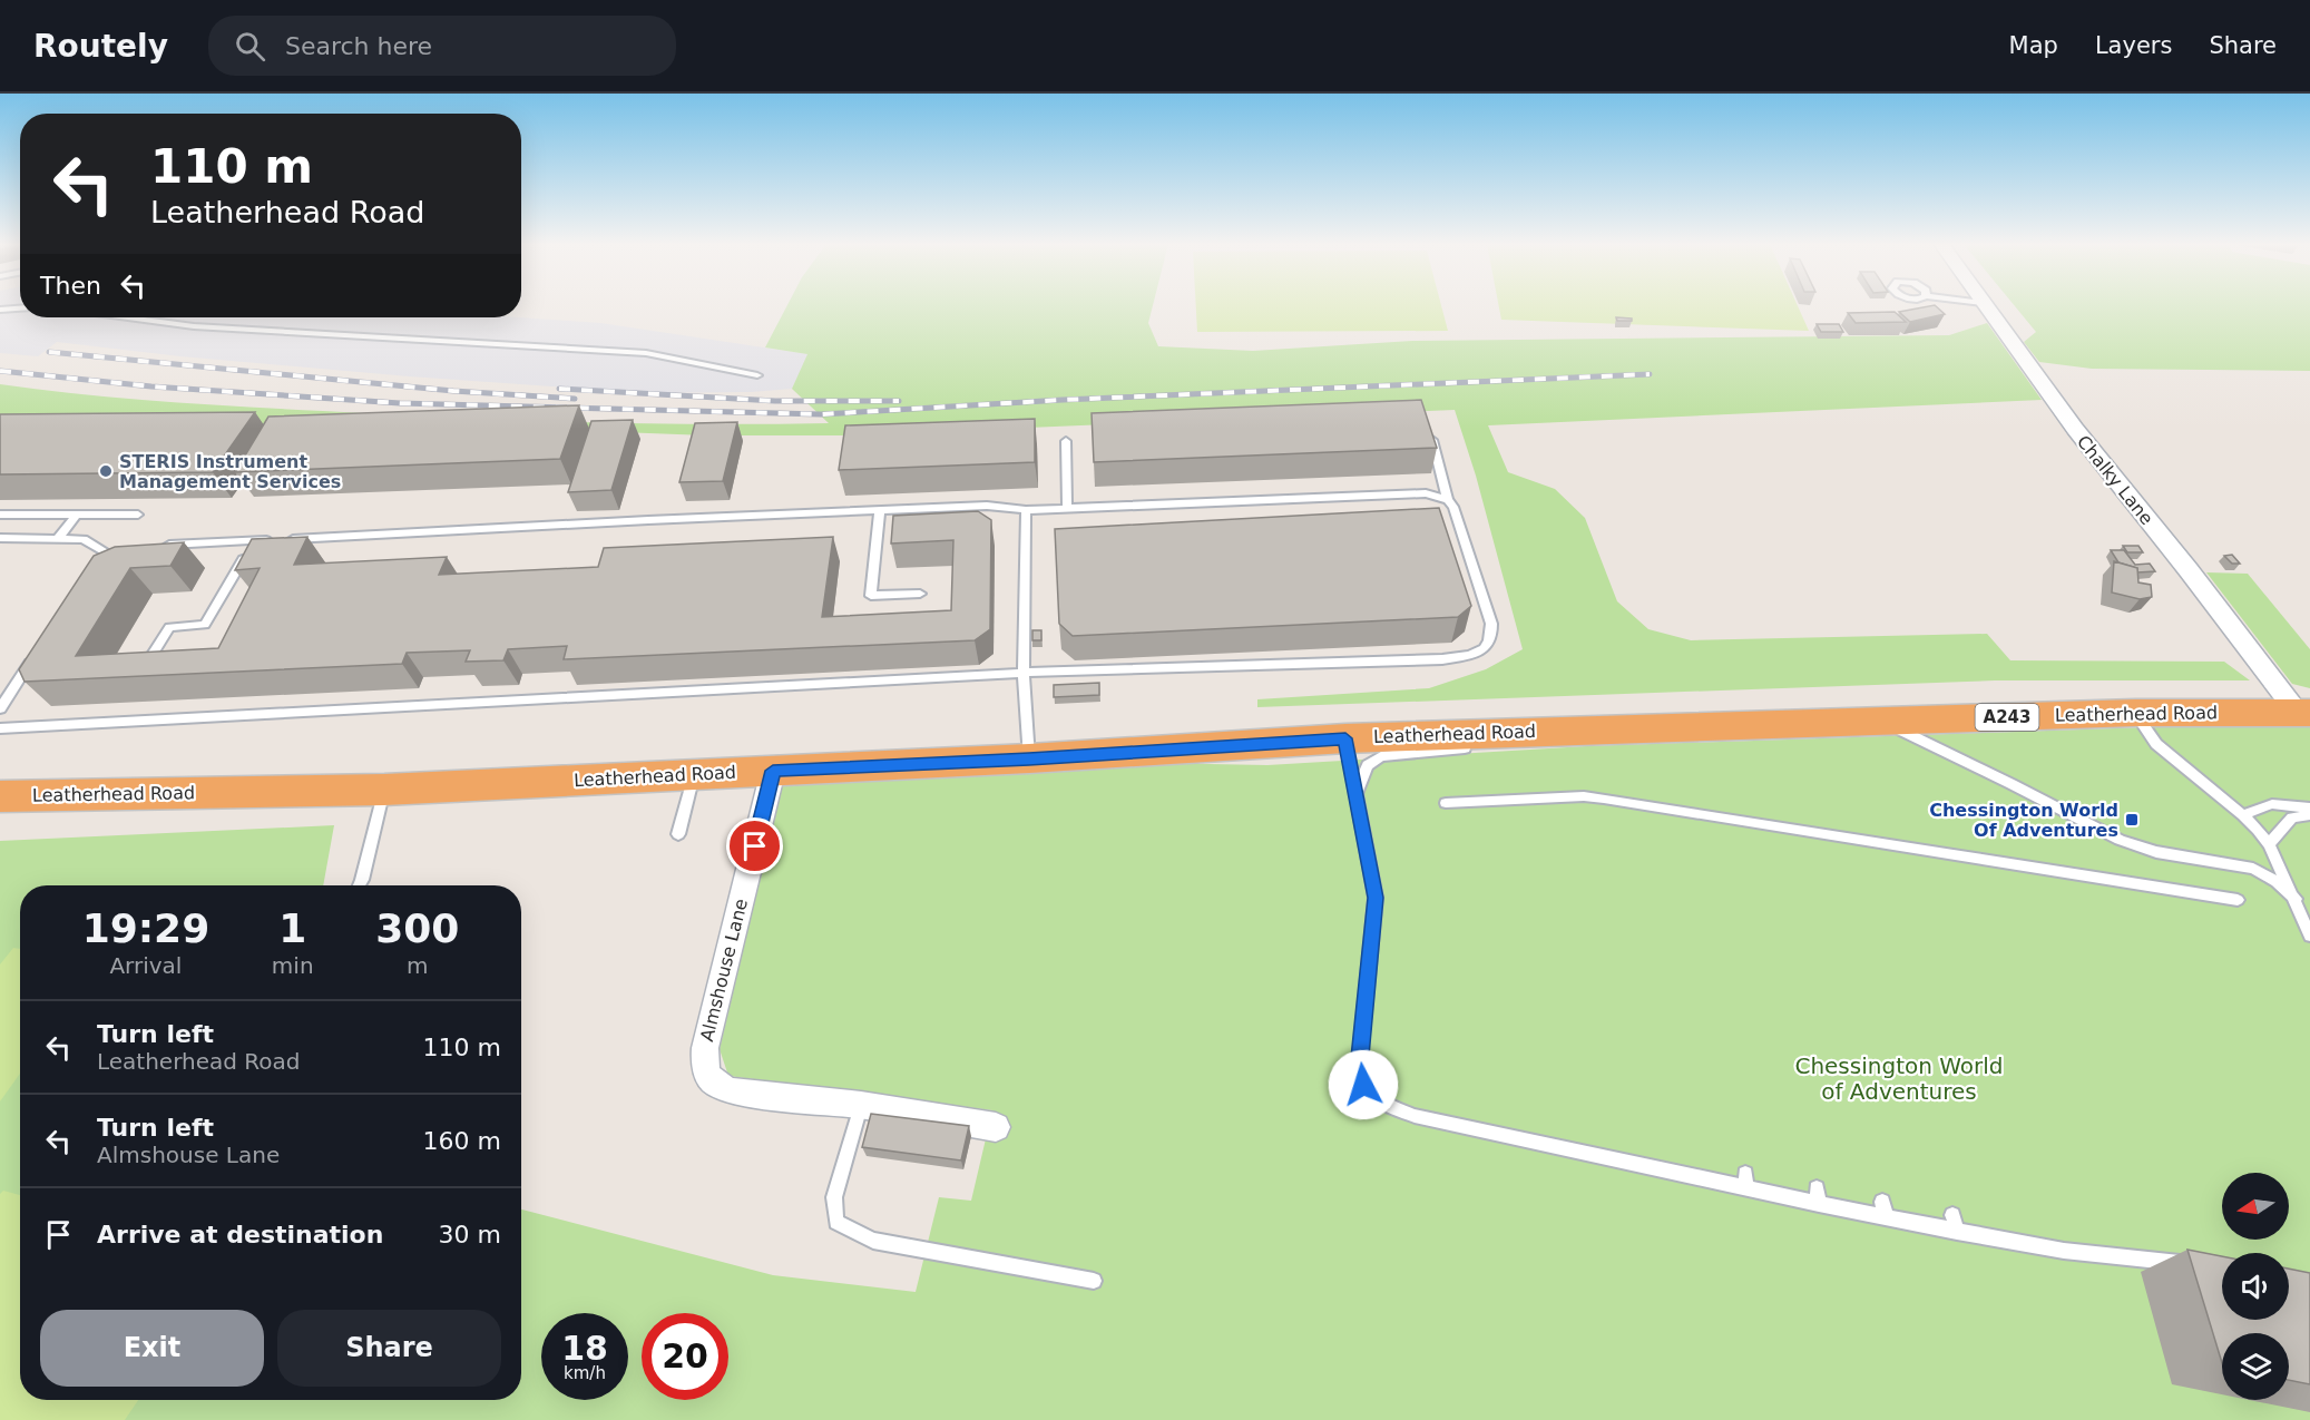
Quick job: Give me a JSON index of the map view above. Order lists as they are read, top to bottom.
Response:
{
  "streets": {
    "highway": ["Leatherhead Road", "A243"],
    "street": ["Chalky Lane", "Almshouse Lane"]
  },
  "crossings": [
    ["Chalky Lane", "Leatherhead Road"],
    ["Leatherhead Road", "Almshouse Lane"]
  ],
  "parks": ["Chessington World of Adventures"],
  "places": {
    "other": ["STERIS Instrument Management Services"],
    "transit": ["Chessington World Of Adventures"]
  },
  "north": "left",
  "page": {
    "header": "Routely",
    "search": "Search here",
    "nav": ["Map", "Layers", "Share"],
    "turn": ["110 m", "Leatherhead Road"],
    "then": "Then",
    "eta": [
      "19:29",
      "Arrival",
      "1",
      "min",
      "300",
      "m"
    ],
    "list": [
      {
        "name": "Turn left",
        "note": "Leatherhead Road",
        "value": "110 m"
      },
      {
        "name": "Turn left",
        "note": "Almshouse Lane",
        "value": "160 m"
      },
      {
        "name": "Arrive at destination",
        "value": "30 m"
      }
    ],
    "buttons": ["Exit", "Share"],
    "speed": "18 km/h",
    "limit": "20"
  }
}
